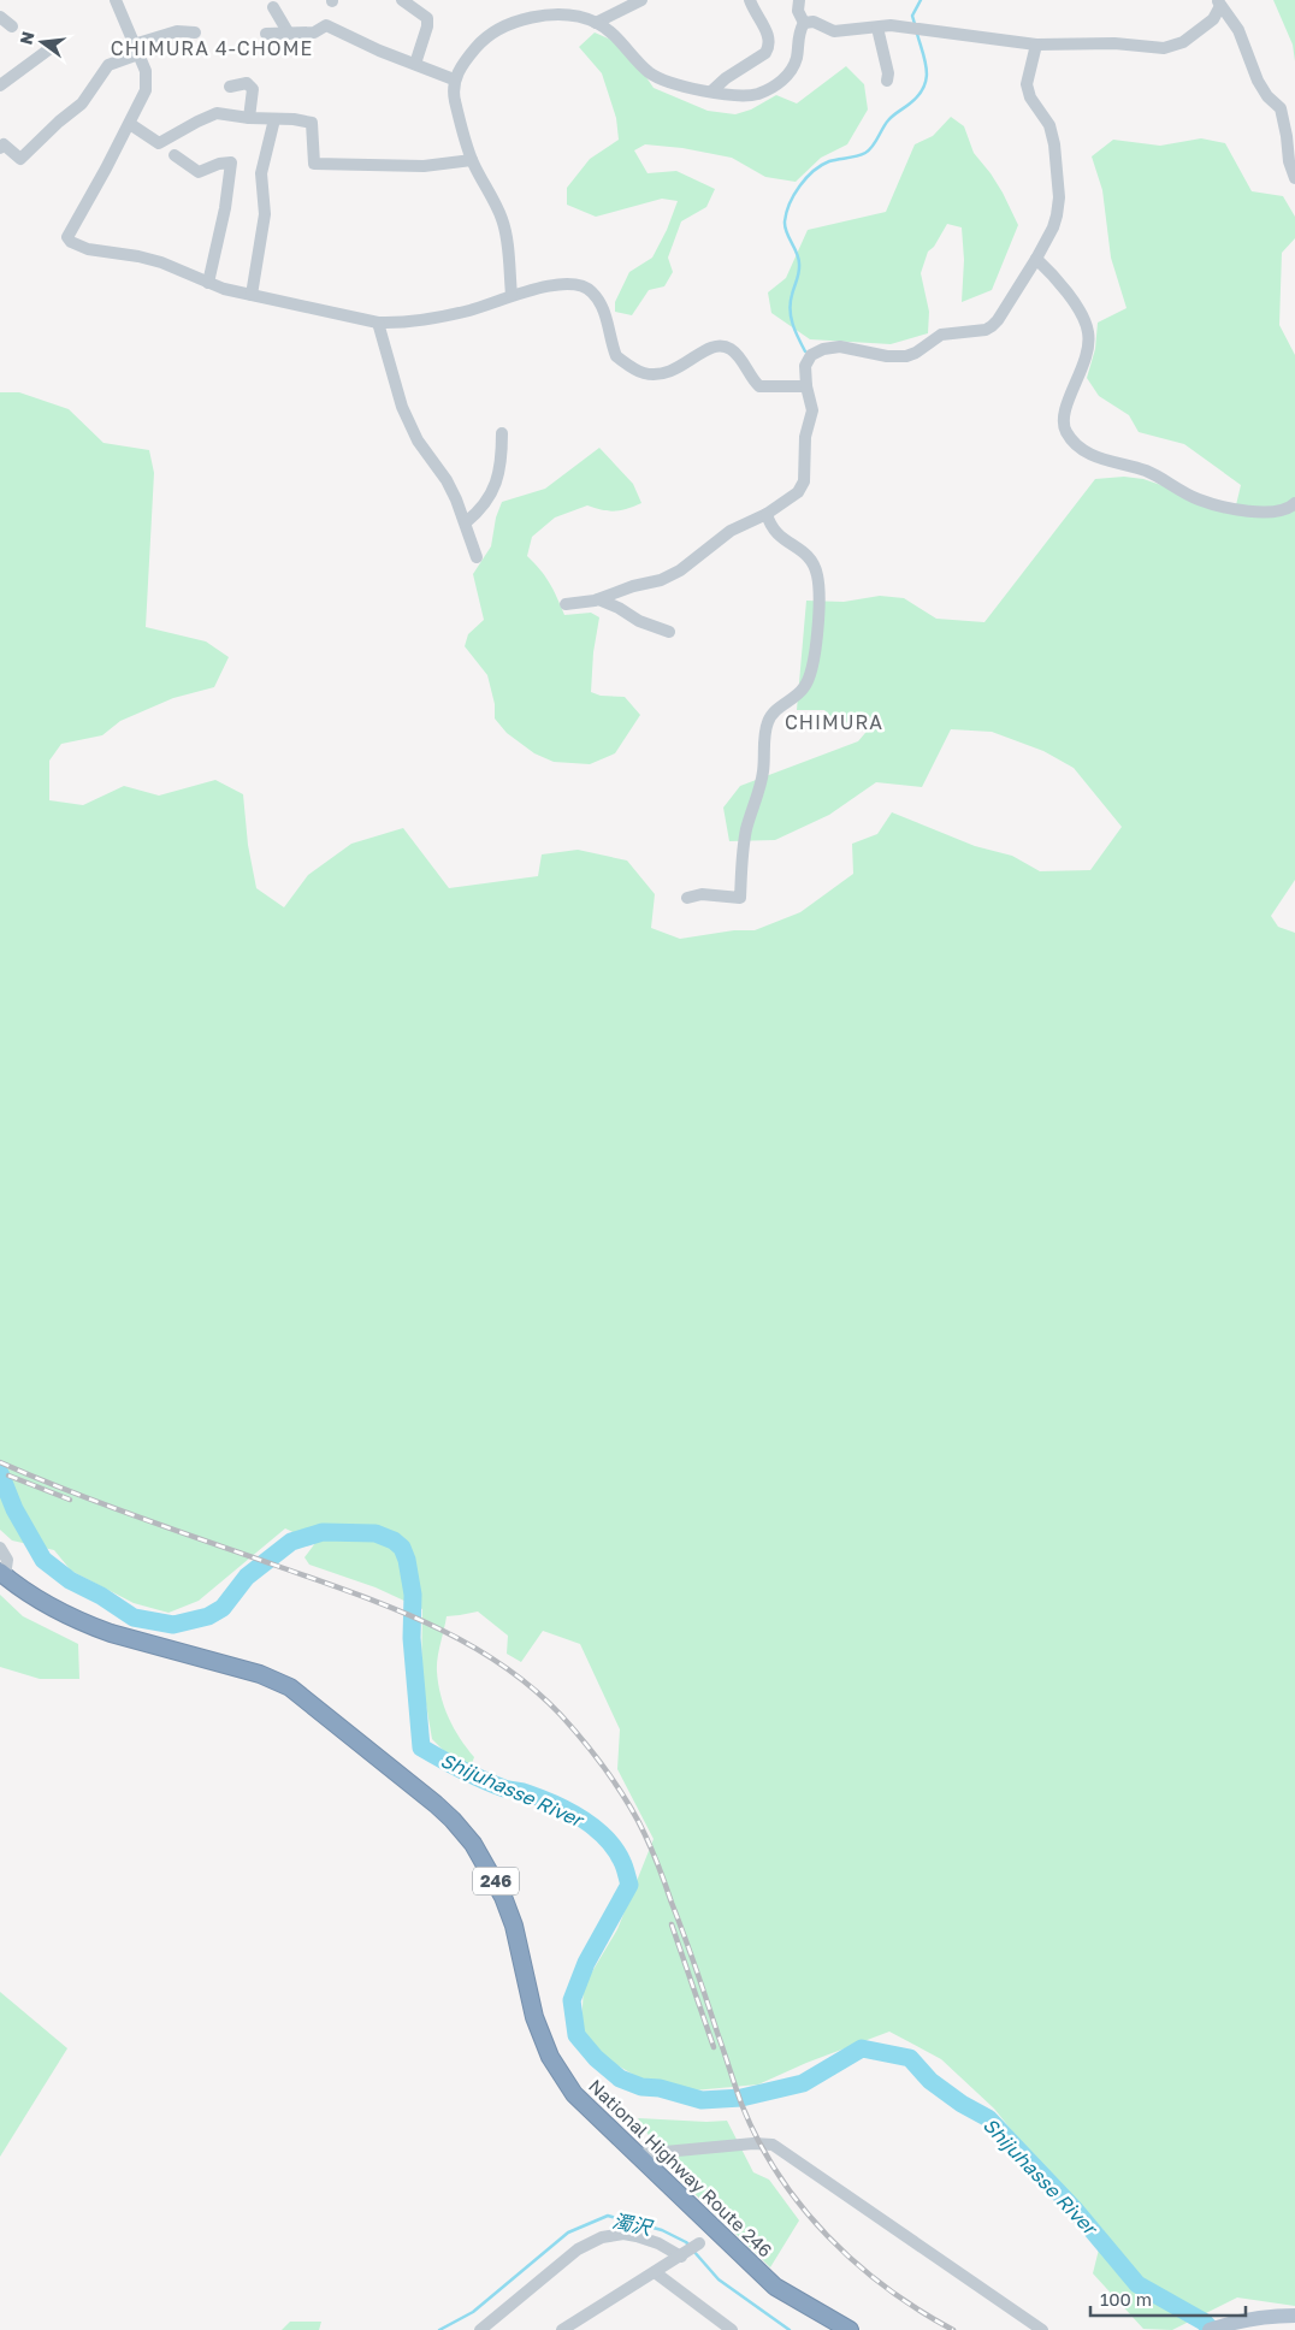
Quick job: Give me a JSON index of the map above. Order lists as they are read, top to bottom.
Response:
{
  "streets": {
    "highway": ["246", "National Highway Route 246"]
  },
  "districts": ["CHIMURA 4-CHOME", "CHIMURA"],
  "water": ["Shijuhasse River", "濁沢"],
  "scale_bar": "100 m",
  "north": "left"
}
